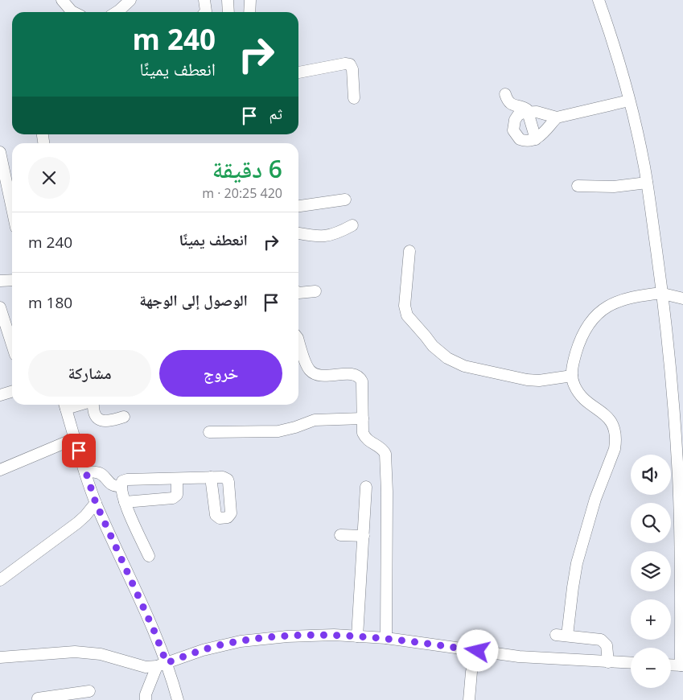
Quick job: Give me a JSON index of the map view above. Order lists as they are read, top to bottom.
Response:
{
  "page": {
    "turn": ["240 m", "انعطف يمينًا"],
    "then": "ثم",
    "heading": ["6 دقيقة", "420 m · 20:25"],
    "list": [
      {
        "name": "انعطف يمينًا",
        "value": "240 m"
      },
      {
        "name": "الوصول إلى الوجهة",
        "value": "180 m"
      }
    ],
    "buttons": ["خروج", "مشاركة"],
    "map_buttons": ["+", "−"]
  }
}
